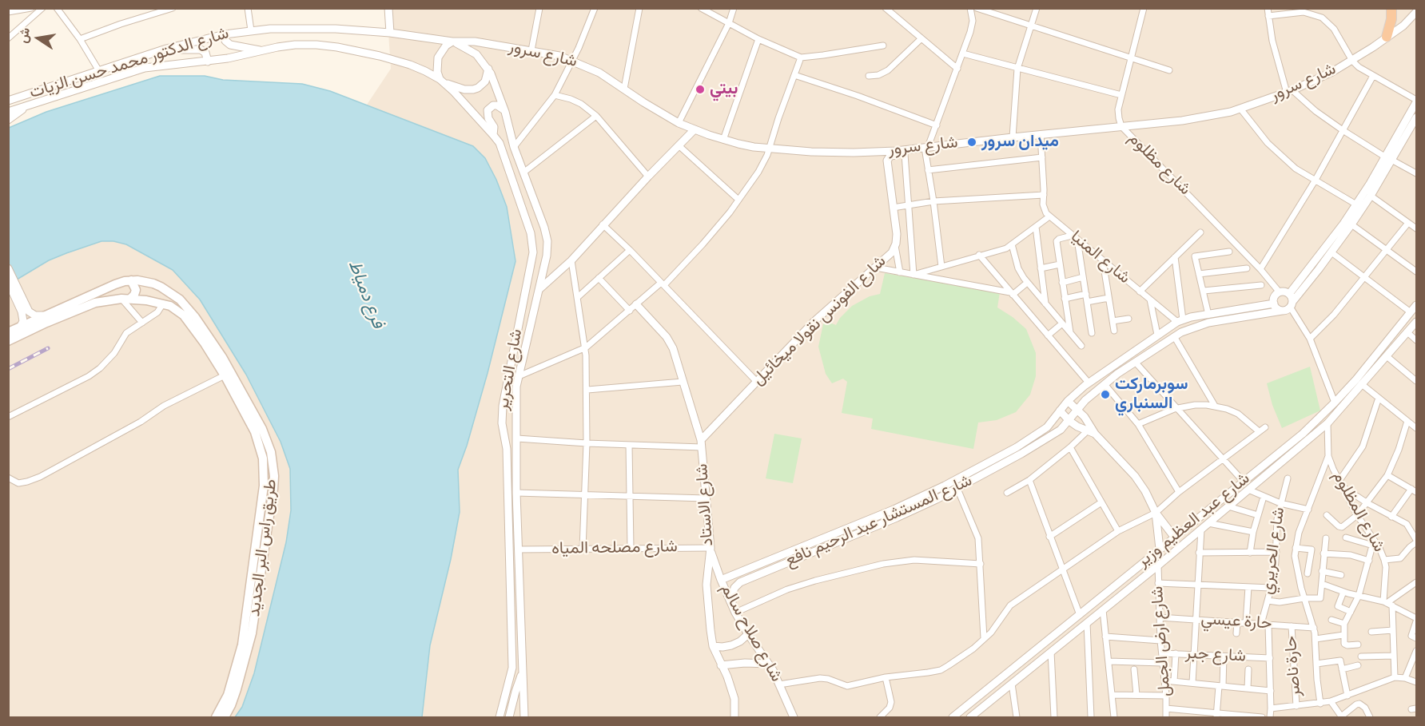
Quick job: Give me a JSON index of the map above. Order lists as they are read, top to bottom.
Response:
{
  "streets": {
    "main road": ["طريق راس البر الجديد"],
    "street": [
      "شارع سرور",
      "شارع الدكتور محمد حسن الزيات",
      "شارع مظلوم",
      "شارع المنيا",
      "شارع الفونس نقولا ميخائيل",
      "شارع التحرير",
      "شارع الاستاد",
      "شارع المظلوم",
      "شارع عبد العظيم وزير",
      "شارع المستشار عبد الرحيم نافع",
      "شارع مصلحه المياه",
      "شارع الحريري",
      "حارة عيسي",
      "شارع صلاح سالم",
      "شارع ارض الجمل",
      "شارع جبر",
      "حارة ناصر"
    ]
  },
  "crossings": [
    ["شارع سرور", "شارع الدكتور محمد حسن الزيات"],
    ["شارع سرور", "شارع مظلوم"],
    ["شارع سرور", "شارع الفونس نقولا ميخائيل"],
    ["شارع سرور", "شارع التحرير"],
    ["شارع الدكتور محمد حسن الزيات", "شارع التحرير"],
    ["شارع مظلوم", "شارع المستشار عبد الرحيم نافع"],
    ["شارع المنيا", "شارع المستشار عبد الرحيم نافع"],
    ["شارع الفونس نقولا ميخائيل", "شارع الاستاد"],
    ["شارع التحرير", "شارع مصلحه المياه"],
    ["شارع الاستاد", "شارع مصلحه المياه"],
    ["شارع الاستاد", "شارع صلاح سالم"],
    ["شارع المظلوم", "شارع عبد العظيم وزير"],
    ["شارع عبد العظيم وزير", "شارع ارض الجمل"],
    ["شارع المستشار عبد الرحيم نافع", "شارع صلاح سالم"],
    ["شارع مصلحه المياه", "شارع صلاح سالم"],
    ["شارع الحريري", "حارة عيسي"],
    ["حارة عيسي", "شارع ارض الجمل"],
    ["حارة عيسي", "حارة ناصر"],
    ["شارع ارض الجمل", "شارع جبر"]
  ],
  "water": ["فرع دمياط"],
  "places": ["بيتي", "ميدان سرور", "سوبرماركت السنباري"],
  "north": "left"
}
